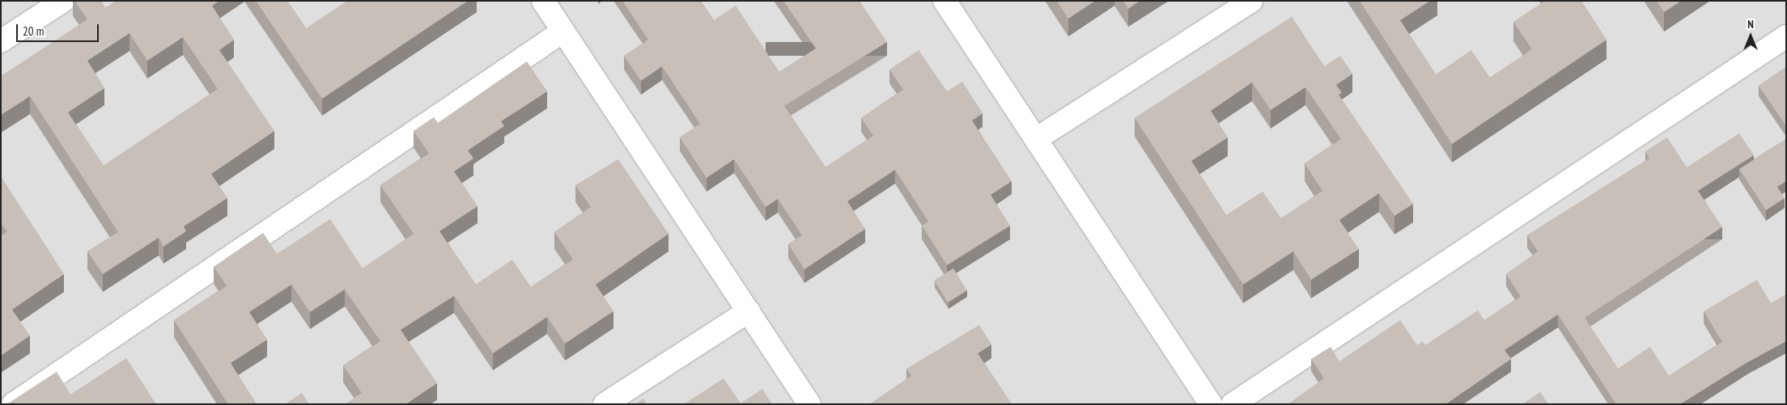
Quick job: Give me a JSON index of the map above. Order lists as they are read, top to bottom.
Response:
{
  "scale_bar": "20 m",
  "north": "top"
}
